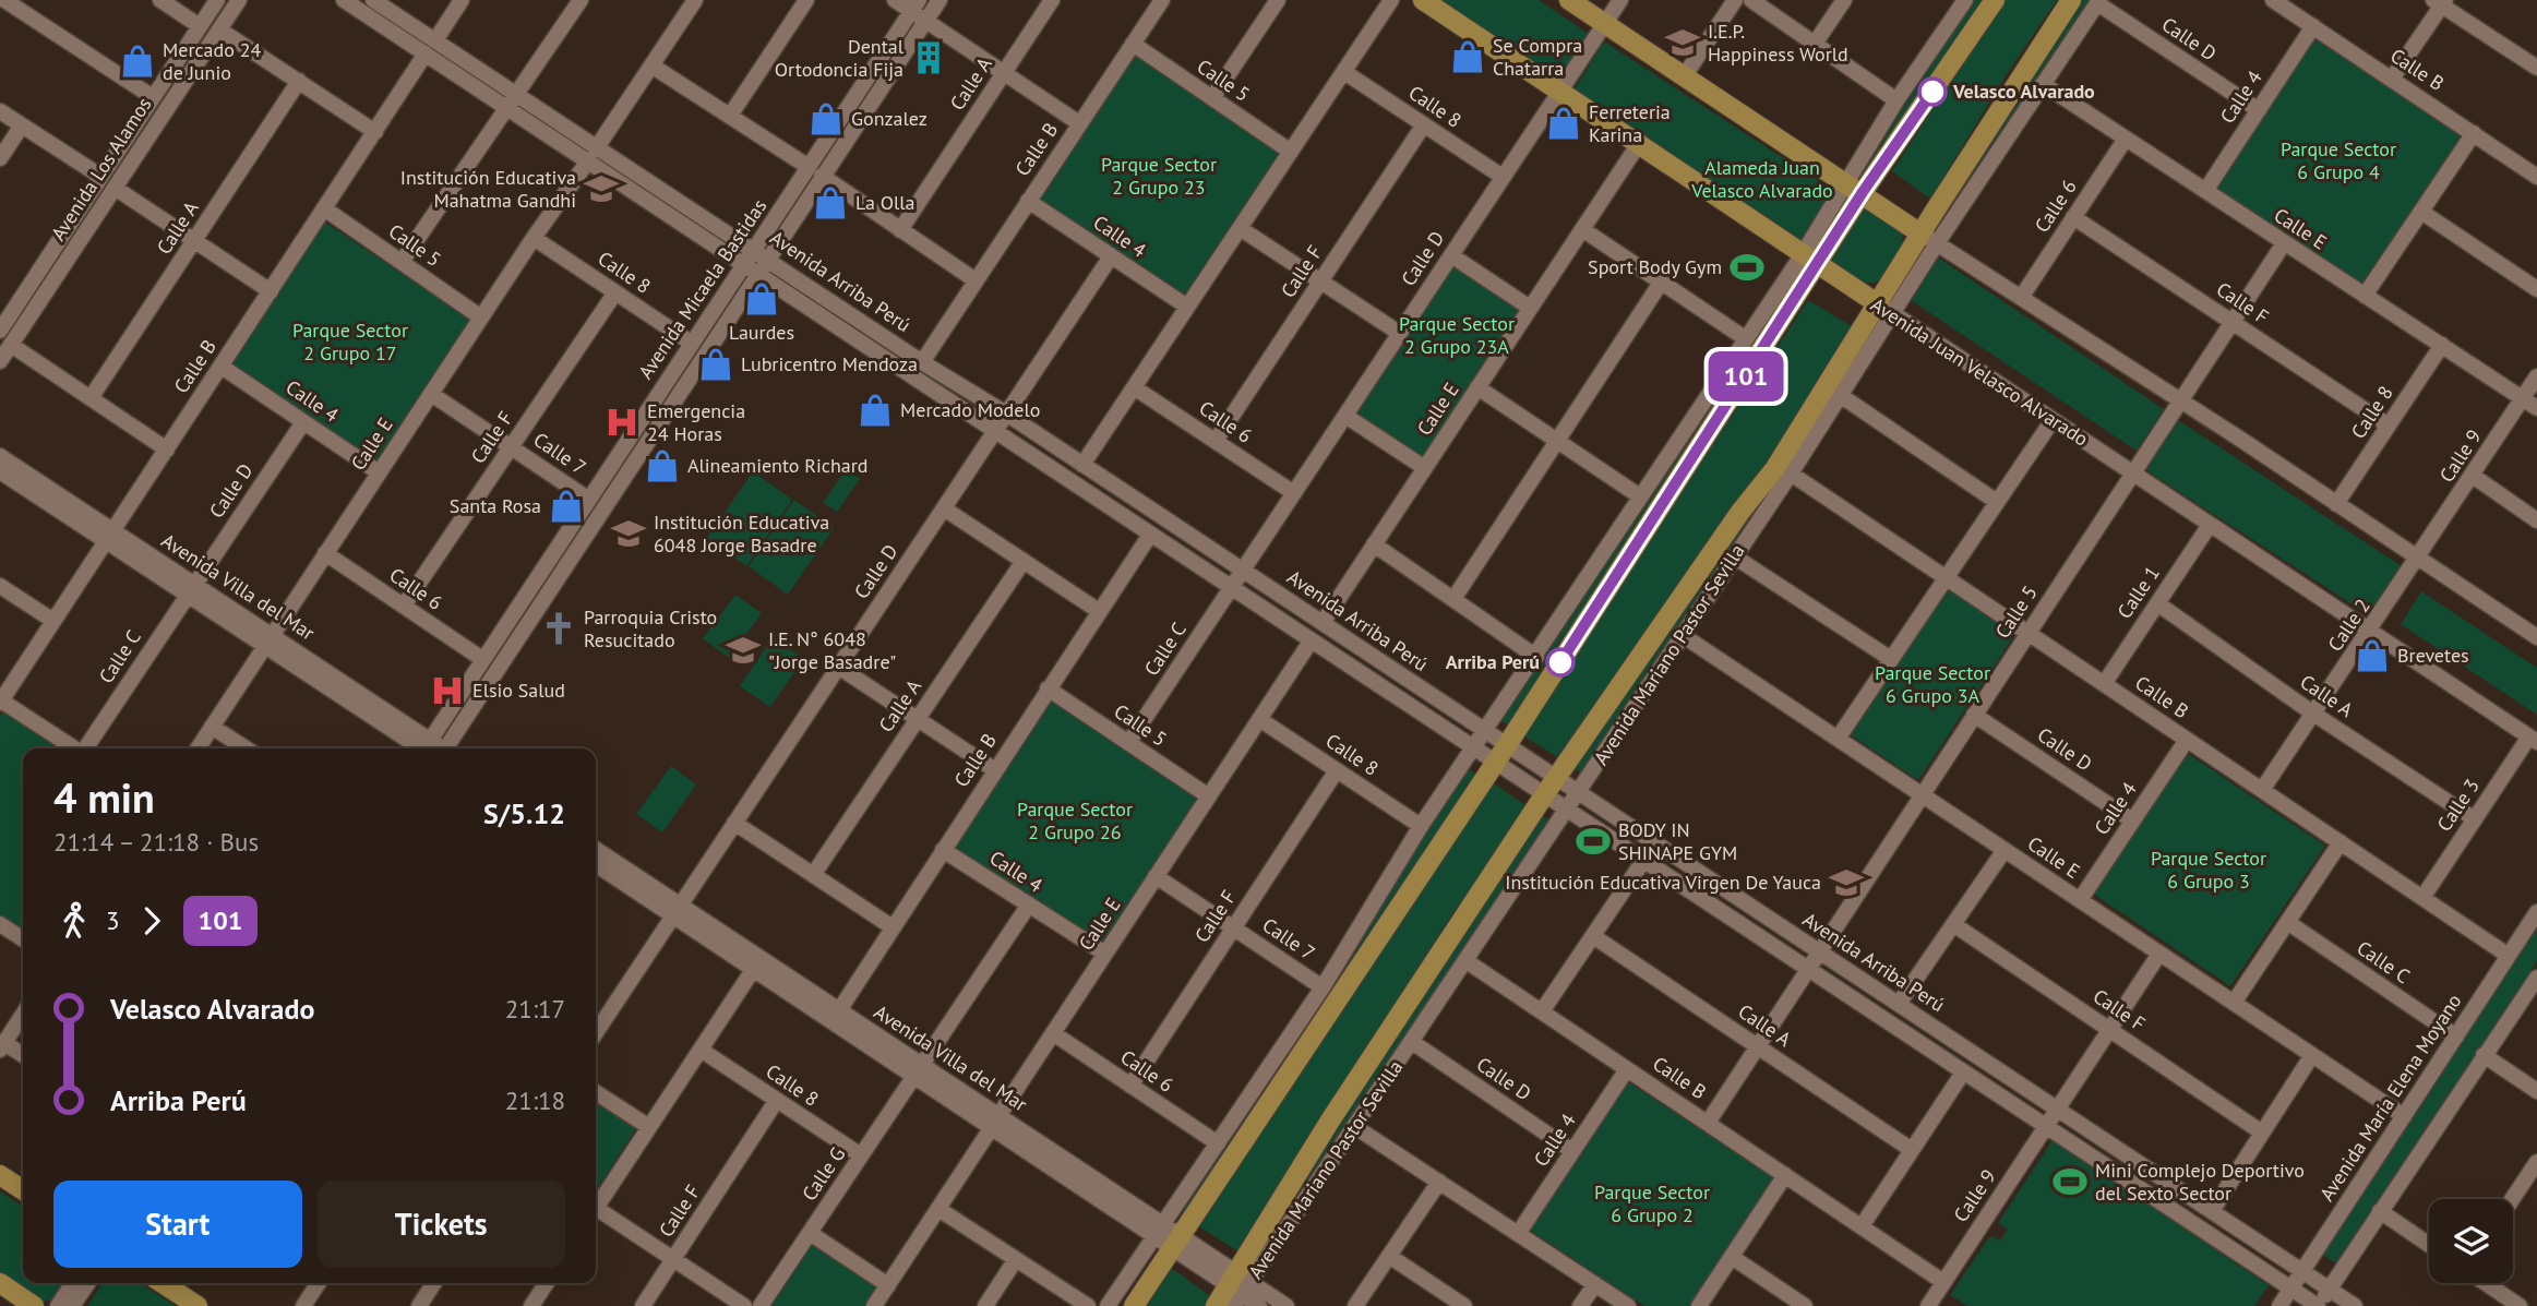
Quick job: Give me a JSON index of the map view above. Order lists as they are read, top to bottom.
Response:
{
  "streets": {
    "main road": ["Avenida Juan Velasco Alvarado", "Avenida Mariano Pastor Sevilla"],
    "street": [
      "Calle D",
      "Calle B",
      "Calle 5",
      "Calle A",
      "Calle 4",
      "Calle 8",
      "Avenida Los Alamos",
      "Calle 6",
      "Calle E",
      "Calle F",
      "Avenida Arriba Perú",
      "Avenida Micaela Bastidas",
      "Calle 7",
      "Calle 9",
      "Avenida Villa del Mar",
      "Calle 1",
      "Calle 2",
      "Calle C",
      "Calle 3",
      "Avenida María Elena Moyano",
      "Calle G"
    ]
  },
  "crossings": [
    ["Calle D", "Calle 5"],
    ["Calle D", "Calle 4"],
    ["Calle D", "Calle 8"],
    ["Calle D", "Calle 6"],
    ["Calle D", "Avenida Arriba Perú"],
    ["Calle D", "Avenida Juan Velasco Alvarado"],
    ["Calle D", "Avenida Villa del Mar"],
    ["Calle D", "Calle C"],
    ["Calle D", "Avenida Mariano Pastor Sevilla"],
    ["Calle B", "Calle 5"],
    ["Calle B", "Calle 4"],
    ["Calle B", "Avenida Arriba Perú"],
    ["Calle B", "Calle 9"],
    ["Calle B", "Avenida Villa del Mar"],
    ["Calle B", "Calle 1"],
    ["Calle B", "Calle 2"],
    ["Calle B", "Avenida Mariano Pastor Sevilla"],
    ["Calle B", "Calle 3"],
    ["Calle B", "Avenida María Elena Moyano"],
    ["Calle 5", "Calle E"],
    ["Calle 5", "Avenida Arriba Perú"],
    ["Calle 5", "Avenida Juan Velasco Alvarado"],
    ["Calle 5", "Calle C"],
    ["Calle A", "Calle 1"],
    ["Calle A", "Calle 2"],
    ["Calle A", "Calle 3"],
    ["Calle 4", "Calle E"],
    ["Calle 8", "Calle E"],
    ["Calle 8", "Calle F"],
    ["Calle 8", "Avenida Micaela Bastidas"],
    ["Calle 8", "Calle G"],
    ["Calle 6", "Calle E"],
    ["Calle 6", "Calle F"],
    ["Calle 6", "Avenida Micaela Bastidas"],
    ["Calle E", "Avenida Arriba Perú"],
    ["Calle E", "Avenida Juan Velasco Alvarado"],
    ["Calle E", "Calle 7"],
    ["Calle E", "Calle 9"],
    ["Calle E", "Avenida Villa del Mar"],
    ["Calle E", "Avenida Mariano Pastor Sevilla"],
    ["Calle E", "Avenida María Elena Moyano"],
    ["Calle F", "Calle 7"],
    ["Avenida Arriba Perú", "Avenida Micaela Bastidas"],
    ["Avenida Arriba Perú", "Calle 9"],
    ["Avenida Arriba Perú", "Calle C"],
    ["Avenida Arriba Perú", "Avenida Mariano Pastor Sevilla"],
    ["Avenida Arriba Perú", "Avenida María Elena Moyano"],
    ["Avenida Micaela Bastidas", "Calle 7"],
    ["Avenida Juan Velasco Alvarado", "Calle 1"],
    ["Avenida Juan Velasco Alvarado", "Calle 2"],
    ["Avenida Juan Velasco Alvarado", "Avenida Mariano Pastor Sevilla"],
    ["Avenida Juan Velasco Alvarado", "Calle 3"],
    ["Calle 9", "Calle 2"],
    ["Avenida Villa del Mar", "Calle C"],
    ["Avenida Villa del Mar", "Avenida Mariano Pastor Sevilla"],
    ["Avenida Villa del Mar", "Calle G"],
    ["Calle C", "Avenida María Elena Moyano"]
  ],
  "parks": [
    "Parque Sector 6 Grupo 4",
    "Parque Sector 2 Grupo 23",
    "Alameda Juan Velasco Alvarado",
    "Parque Sector 2 Grupo 23A",
    "Parque Sector 2 Grupo 17",
    "Parque Sector 6 Grupo 3A",
    "Parque Sector 2 Grupo 26",
    "Parque Sector 6 Grupo 3",
    "Parque Sector 6 Grupo 2"
  ],
  "places": {
    "school or university": [
      "I.E.P. Happiness World",
      "Institución Educativa Mahatma Gandhi",
      "Institución Educativa 6048 Jorge Basadre",
      "I.E. N° 6048 \"Jorge Basadre\"",
      "Institución Educativa Virgen De Yauca"
    ],
    "shop": [
      "Se Compra Chatarra",
      "Mercado 24 de Junio",
      "Gonzalez",
      "Ferreteria Karina",
      "La Olla",
      "Laurdes",
      "Lubricentro Mendoza",
      "Mercado Modelo",
      "Alineamiento Richard",
      "Santa Rosa",
      "Brevetes"
    ],
    "building": ["Dental Ortodoncia Fija"],
    "other": ["Velasco Alvarado", "Arriba Perú"],
    "sports": ["Sport Body Gym", "BODY IN SHINAPE GYM", "Mini Complejo Deportivo del Sexto Sector"],
    "hospital": ["Emergencia 24 Horas", "Elsio Salud"],
    "church": ["Parroquia Cristo Resucitado"]
  },
  "lines": ["bus line 101"],
  "page": {
    "on_map": "101",
    "heading": ["4 min", "21:14 – 21:18 · Bus", "S/5.12"],
    "legs": ["3", "101"],
    "list": [
      {
        "name": "Velasco Alvarado",
        "value": "21:17"
      },
      {
        "name": "Arriba Perú",
        "value": "21:18"
      }
    ],
    "buttons": ["Start", "Tickets"]
  }
}
